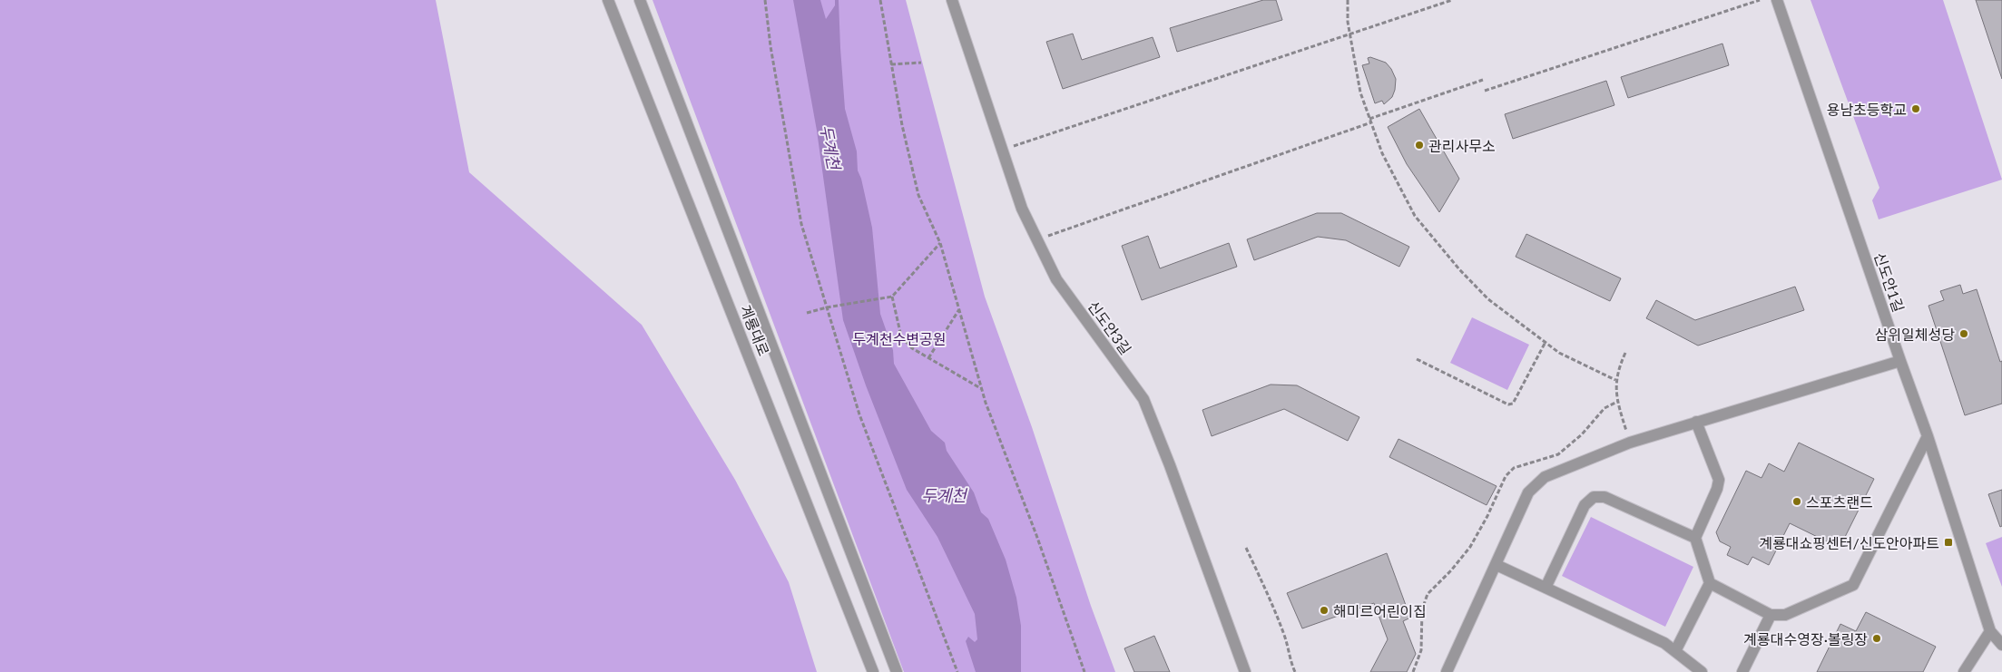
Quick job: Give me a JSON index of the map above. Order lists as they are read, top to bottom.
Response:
{
  "streets": {
    "street": ["신도안1길", "신도안3길", "계룡대로"]
  },
  "water": ["두계천"],
  "parks": ["두계천수변공원"],
  "places": {
    "other": [
      "용남초등학교",
      "관리사무소",
      "삼위일체성당",
      "스포츠랜드",
      "해미르어린이집",
      "계룡대수영장·볼링장"
    ],
    "transit": ["계룡대쇼핑센터/신도안아파트"]
  }
}
